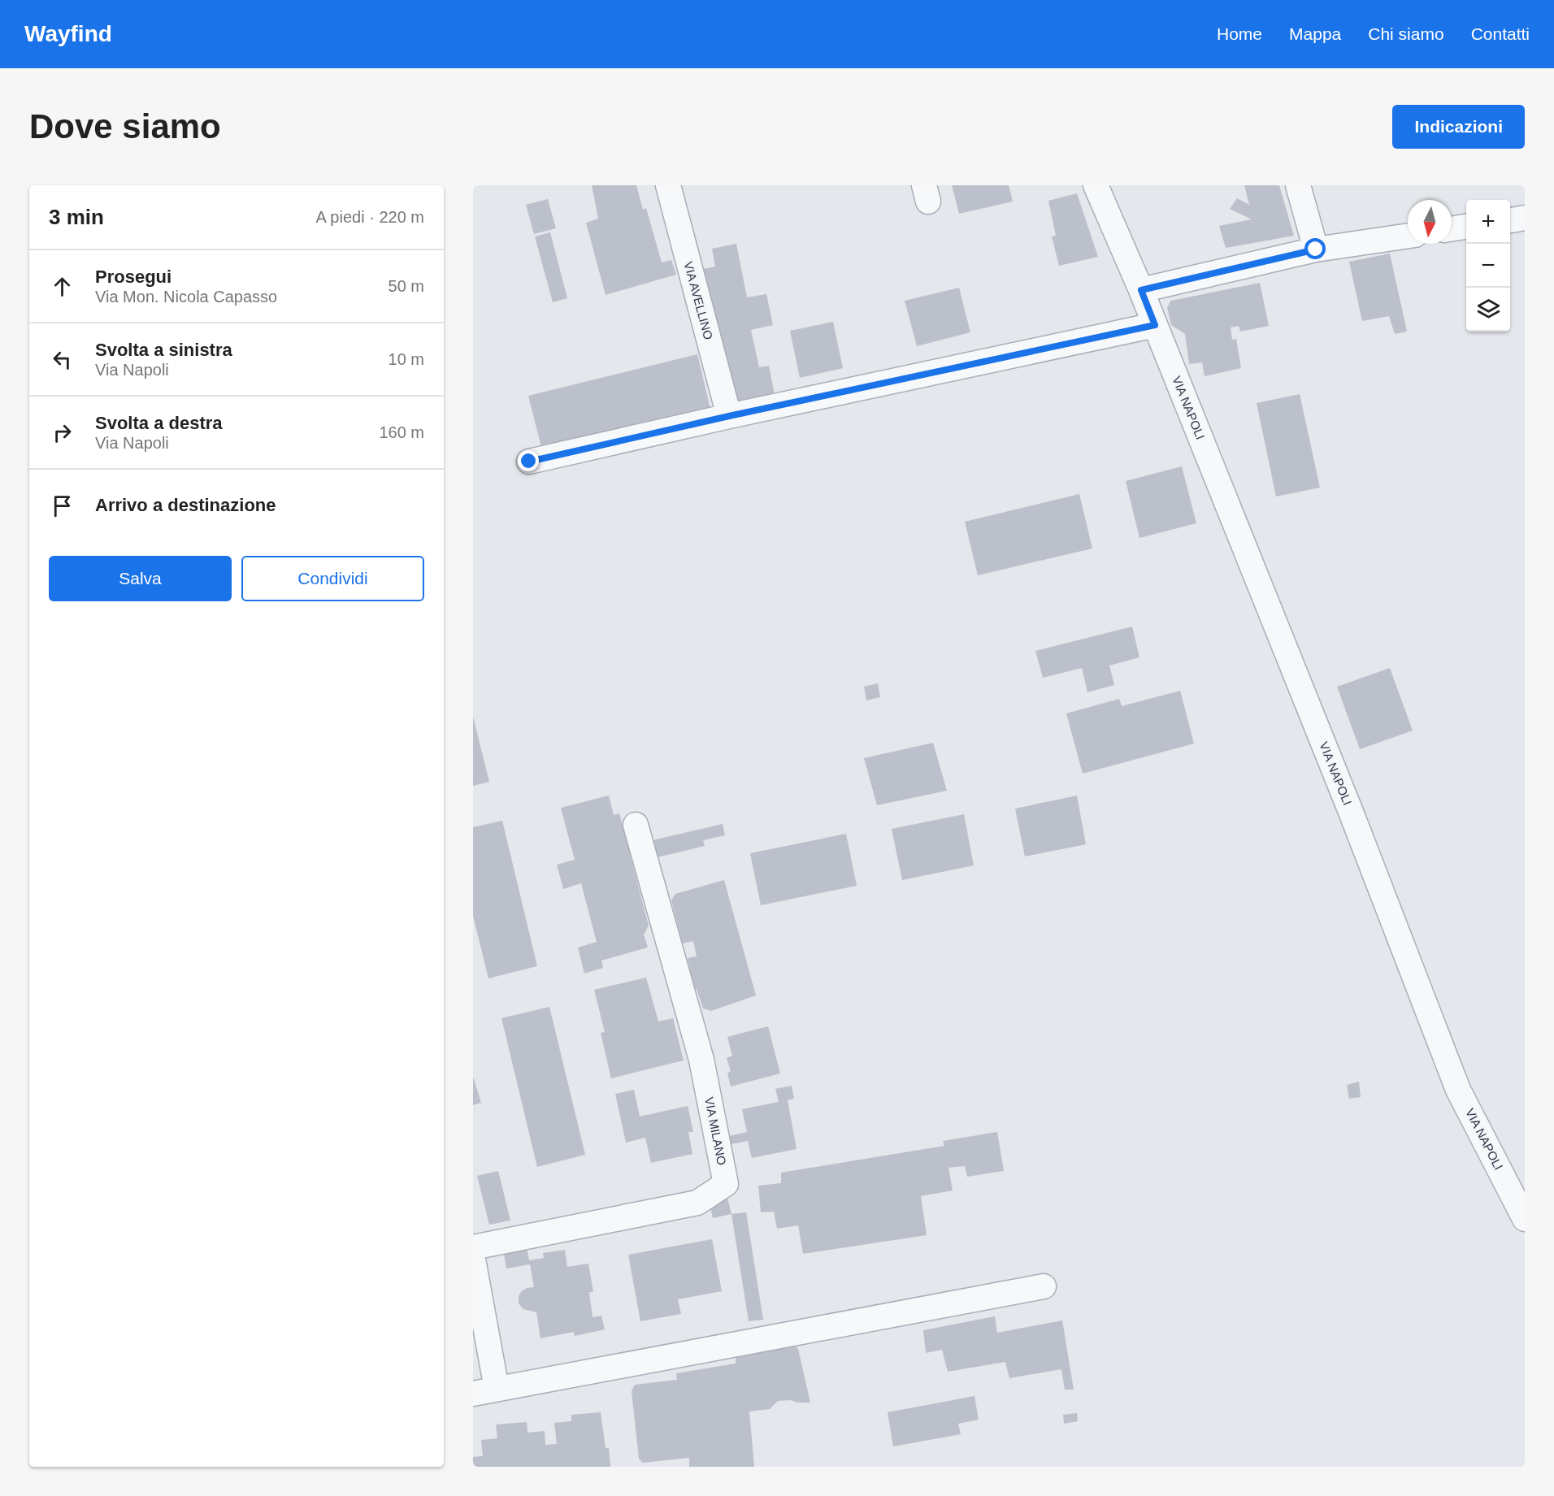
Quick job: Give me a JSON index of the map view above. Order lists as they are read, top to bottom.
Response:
{
  "streets": {
    "street": ["VIA AVELLINO", "VIA NAPOLI", "VIA MILANO"]
  },
  "north": "bottom",
  "page": {
    "header": "Wayfind",
    "nav": [
      "Home",
      "Mappa",
      "Chi siamo",
      "Contatti"
    ],
    "buttons": [
      "Indicazioni",
      ["Salva", "Condividi"]
    ],
    "title": "Dove siamo",
    "heading": ["3 min", "A piedi · 220 m"],
    "map_buttons": ["+", "−"],
    "list": [
      ["Prosegui", "Via Mon. Nicola Capasso", "50 m"],
      ["Svolta a sinistra", "Via Napoli", "10 m"],
      ["Svolta a destra", "Via Napoli", "160 m"],
      "Arrivo a destinazione"
    ]
  }
}
